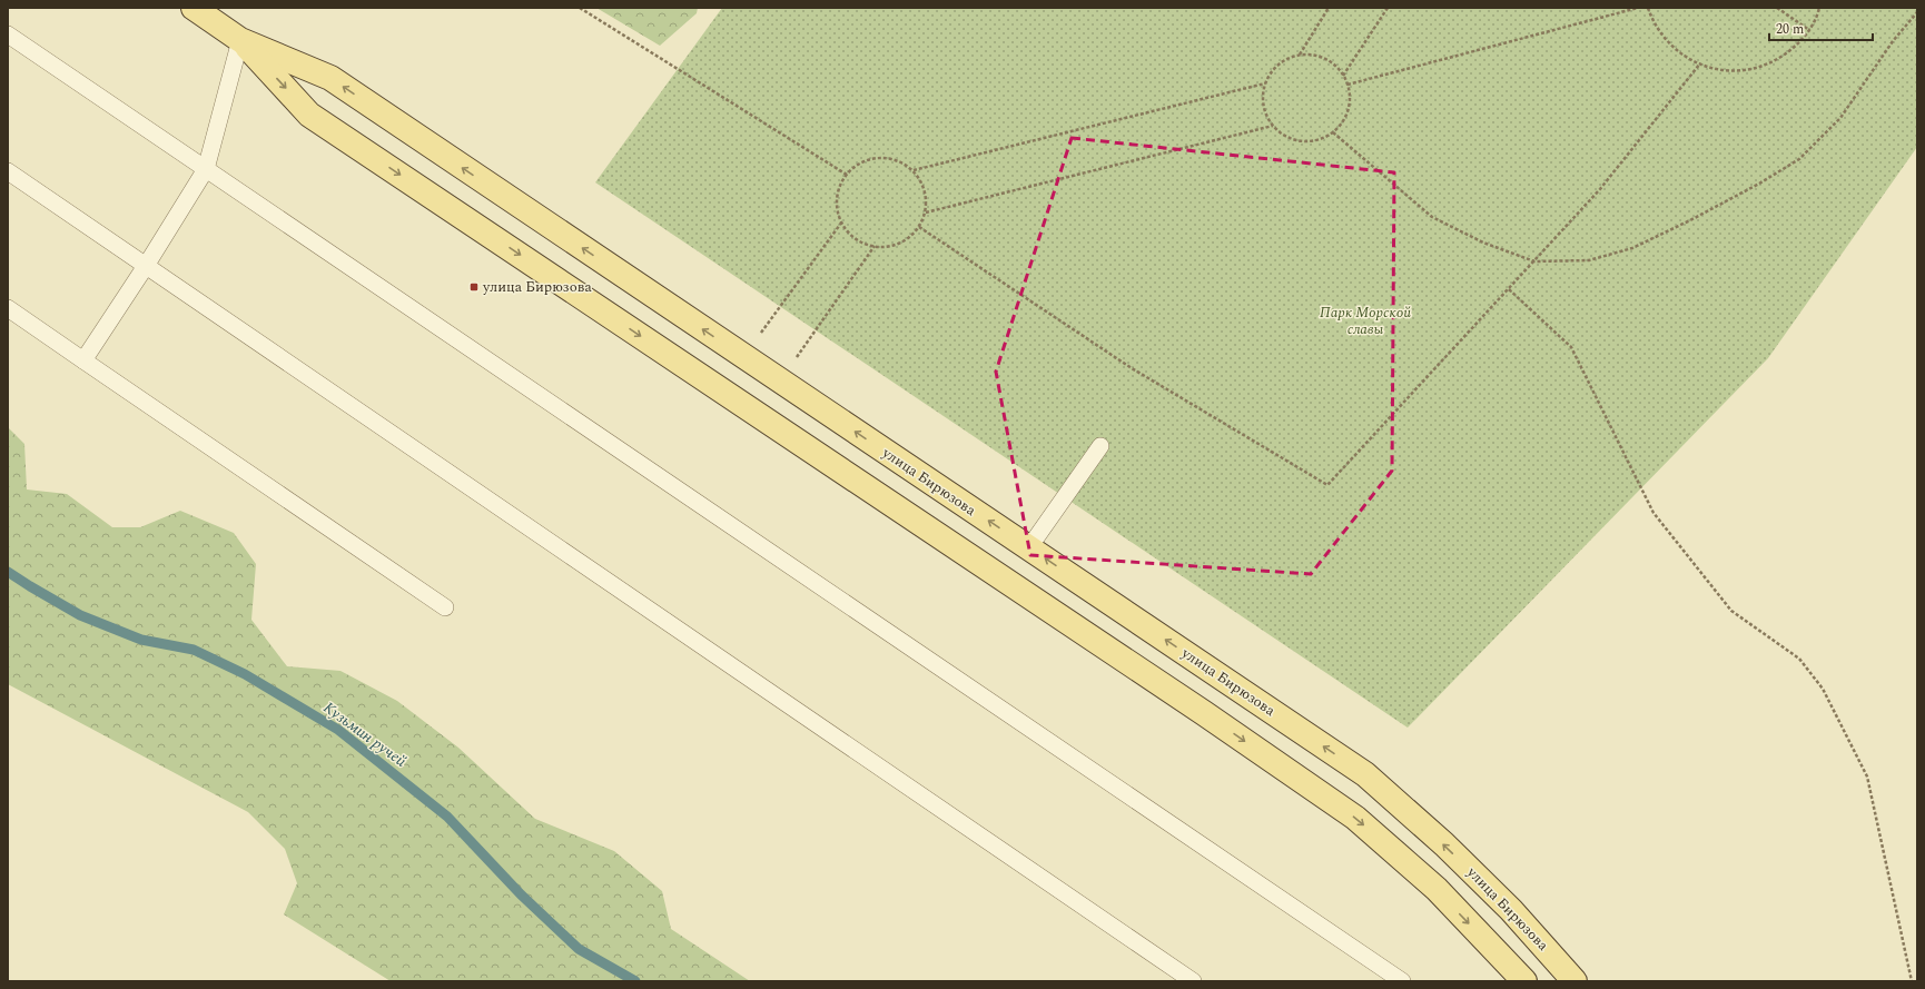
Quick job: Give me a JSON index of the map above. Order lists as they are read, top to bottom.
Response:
{
  "streets": {
    "main road": ["улица Бирюзова"]
  },
  "water": ["Кузьмин ручей"],
  "parks": ["Парк Морской славы"],
  "places": {
    "transit": ["улица Бирюзова"]
  },
  "scale_bar": "20 m"
}
